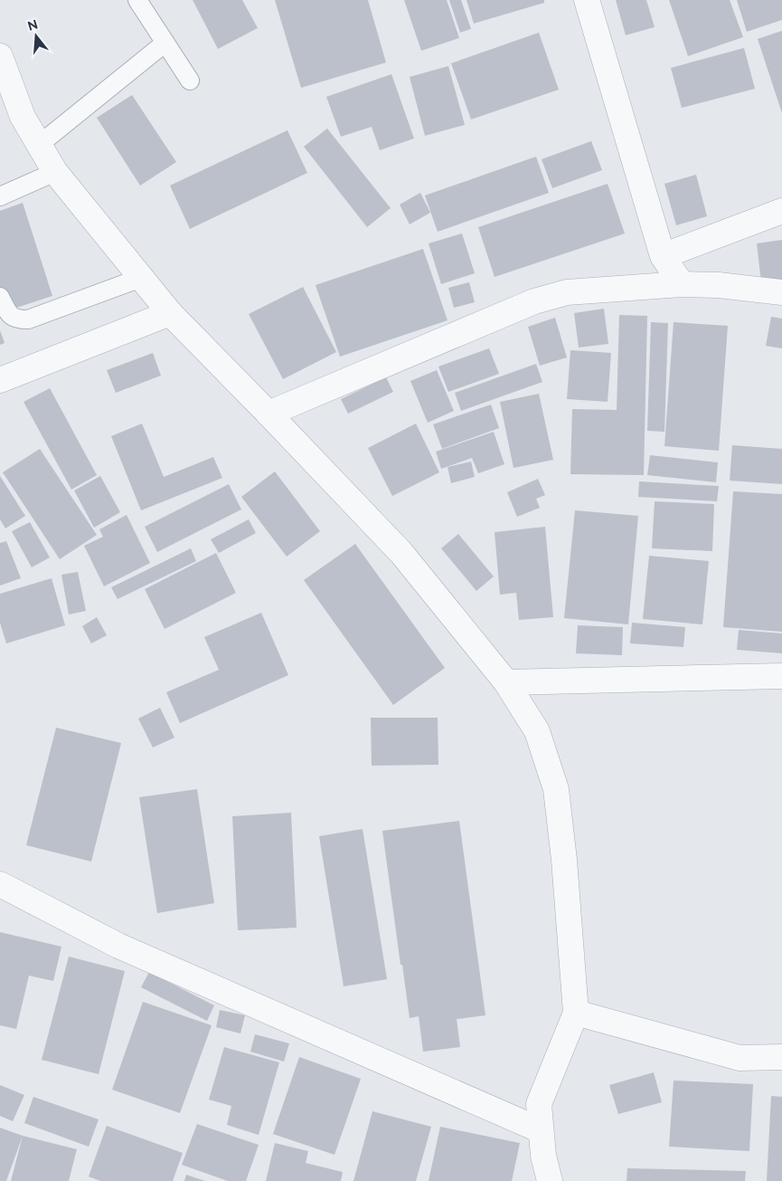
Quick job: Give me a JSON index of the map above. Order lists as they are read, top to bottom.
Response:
{
  "north": "top"
}
